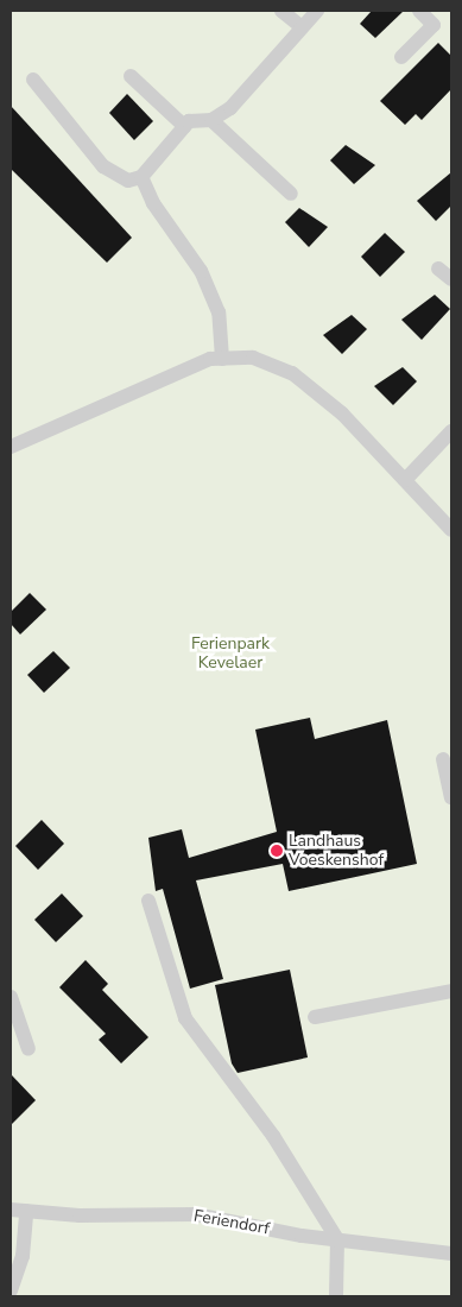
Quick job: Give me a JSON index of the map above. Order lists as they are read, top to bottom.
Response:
{
  "streets": {
    "lane": ["Feriendorf"]
  },
  "parks": ["Ferienpark Kevelaer"],
  "places": ["Landhaus Voeskenshof"]
}
